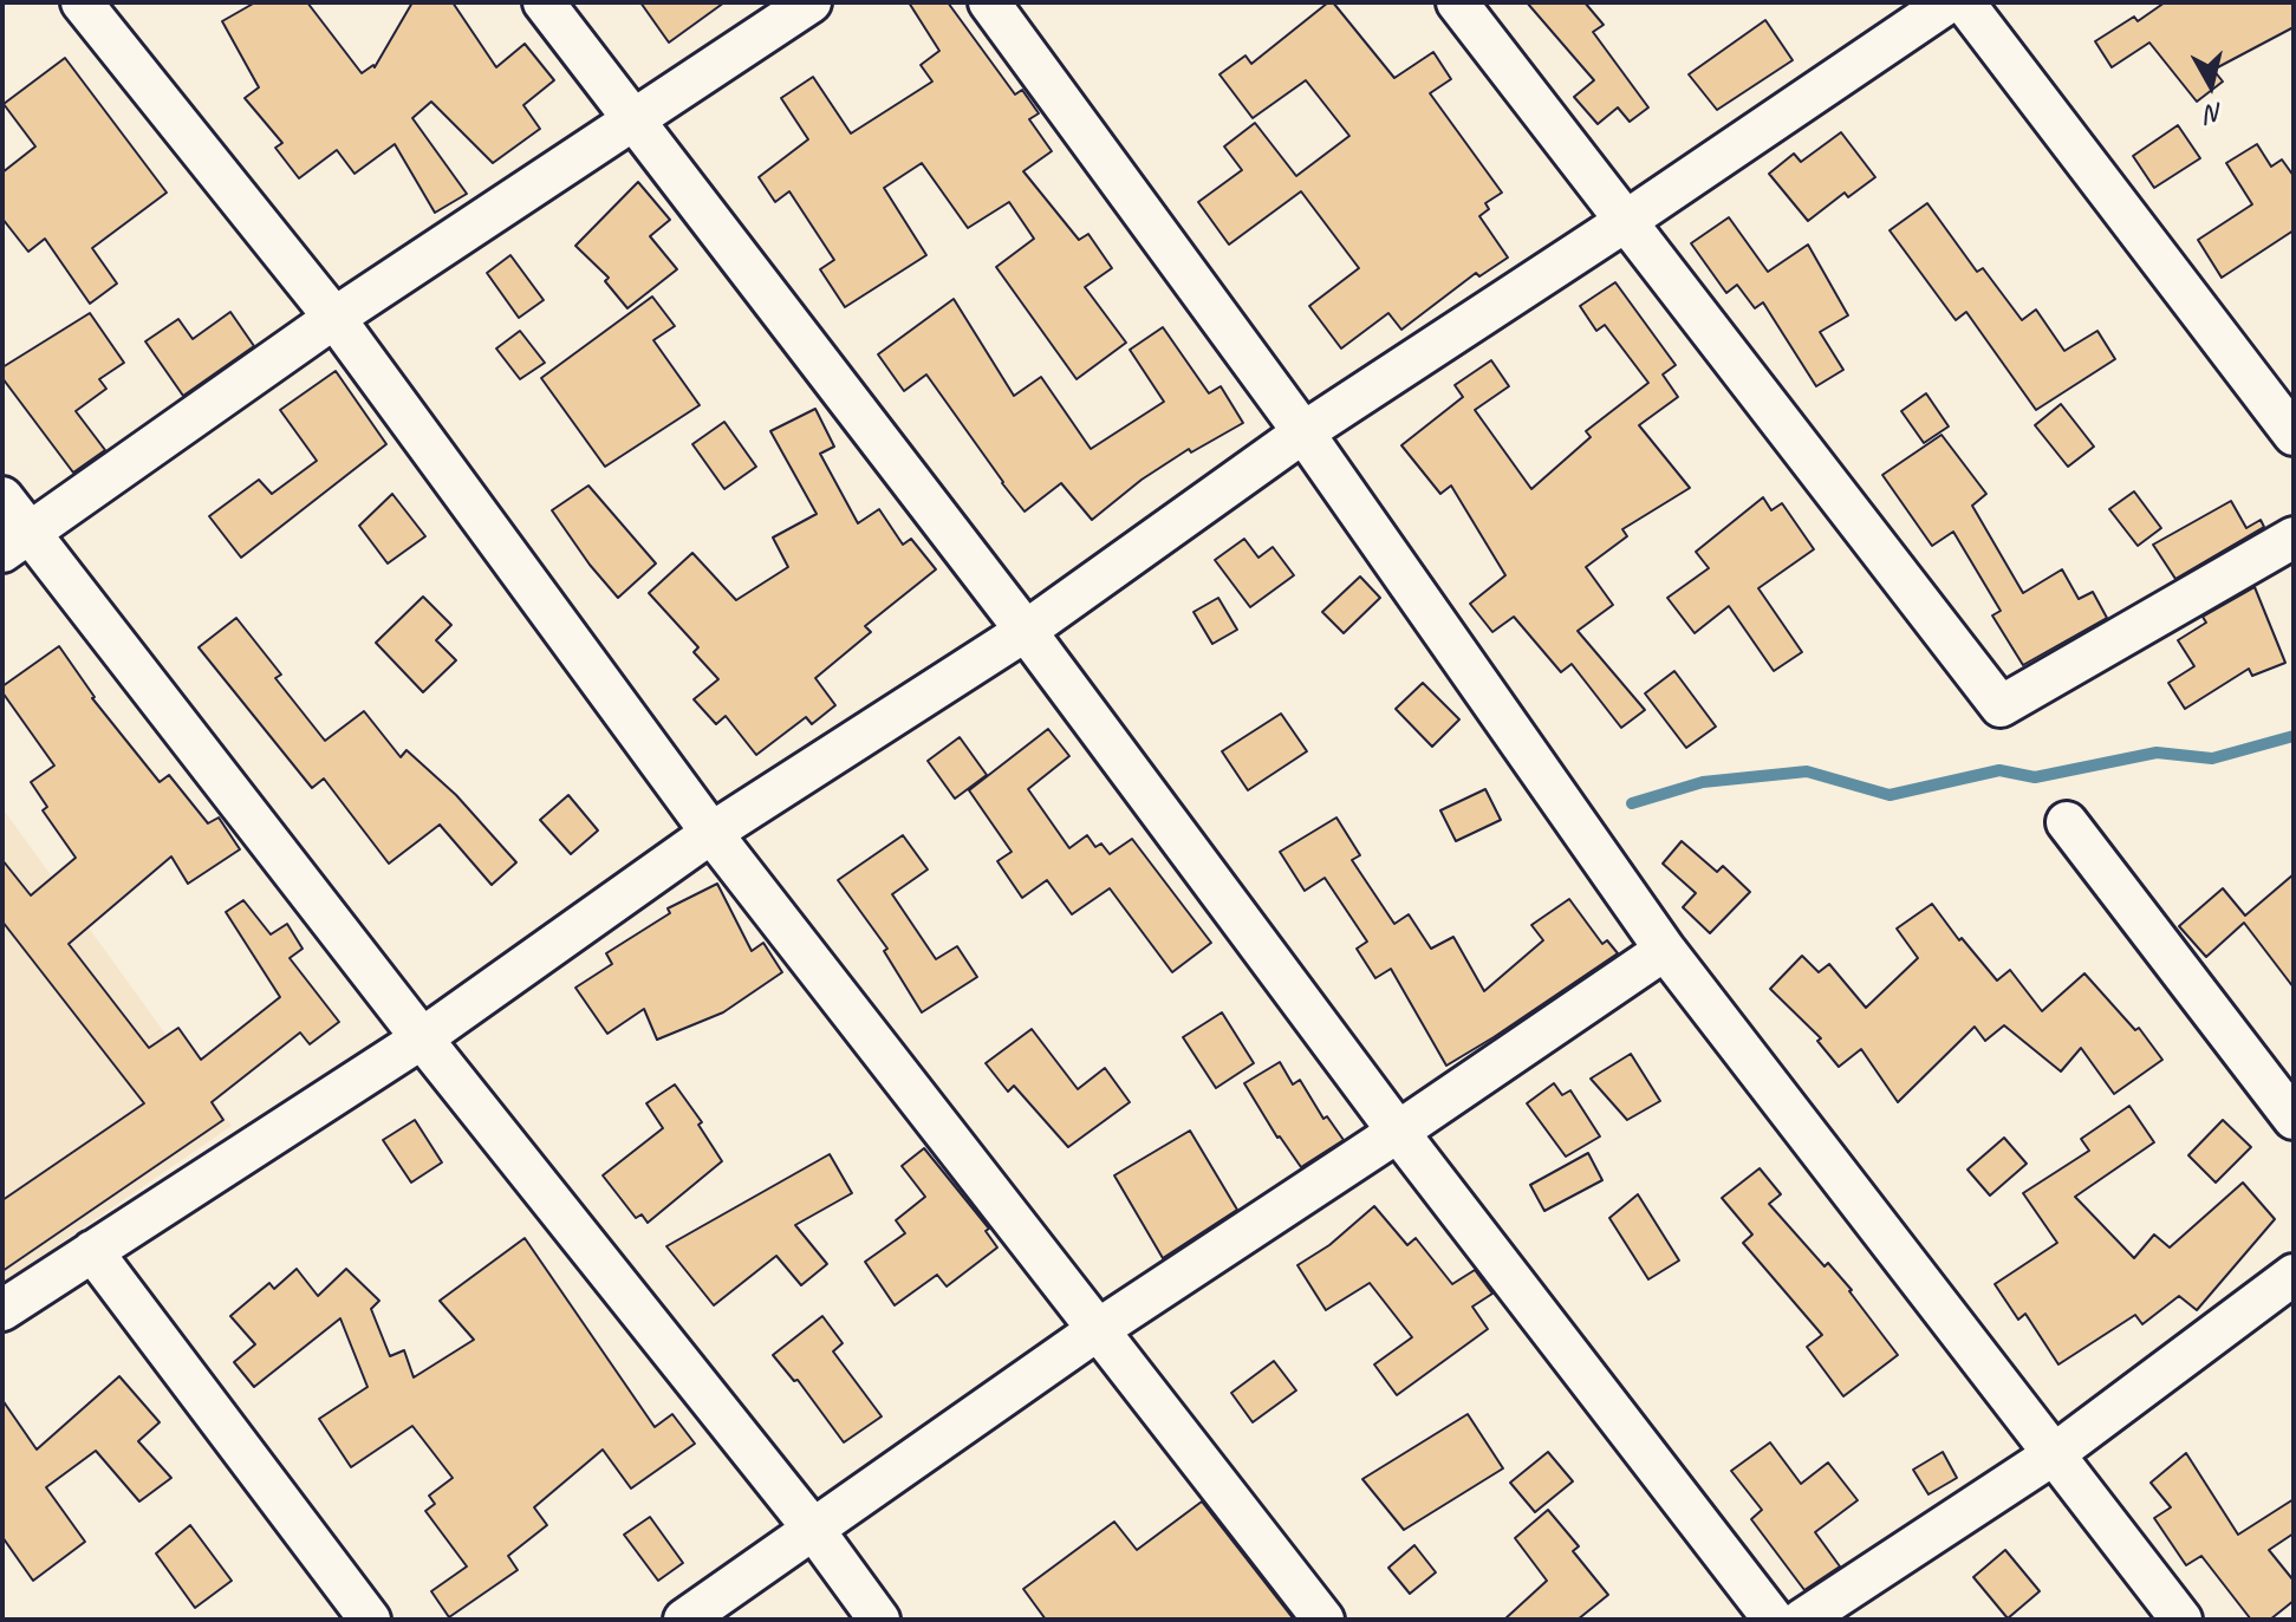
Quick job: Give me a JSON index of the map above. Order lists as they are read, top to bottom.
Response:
{
  "north": "bottom"
}
